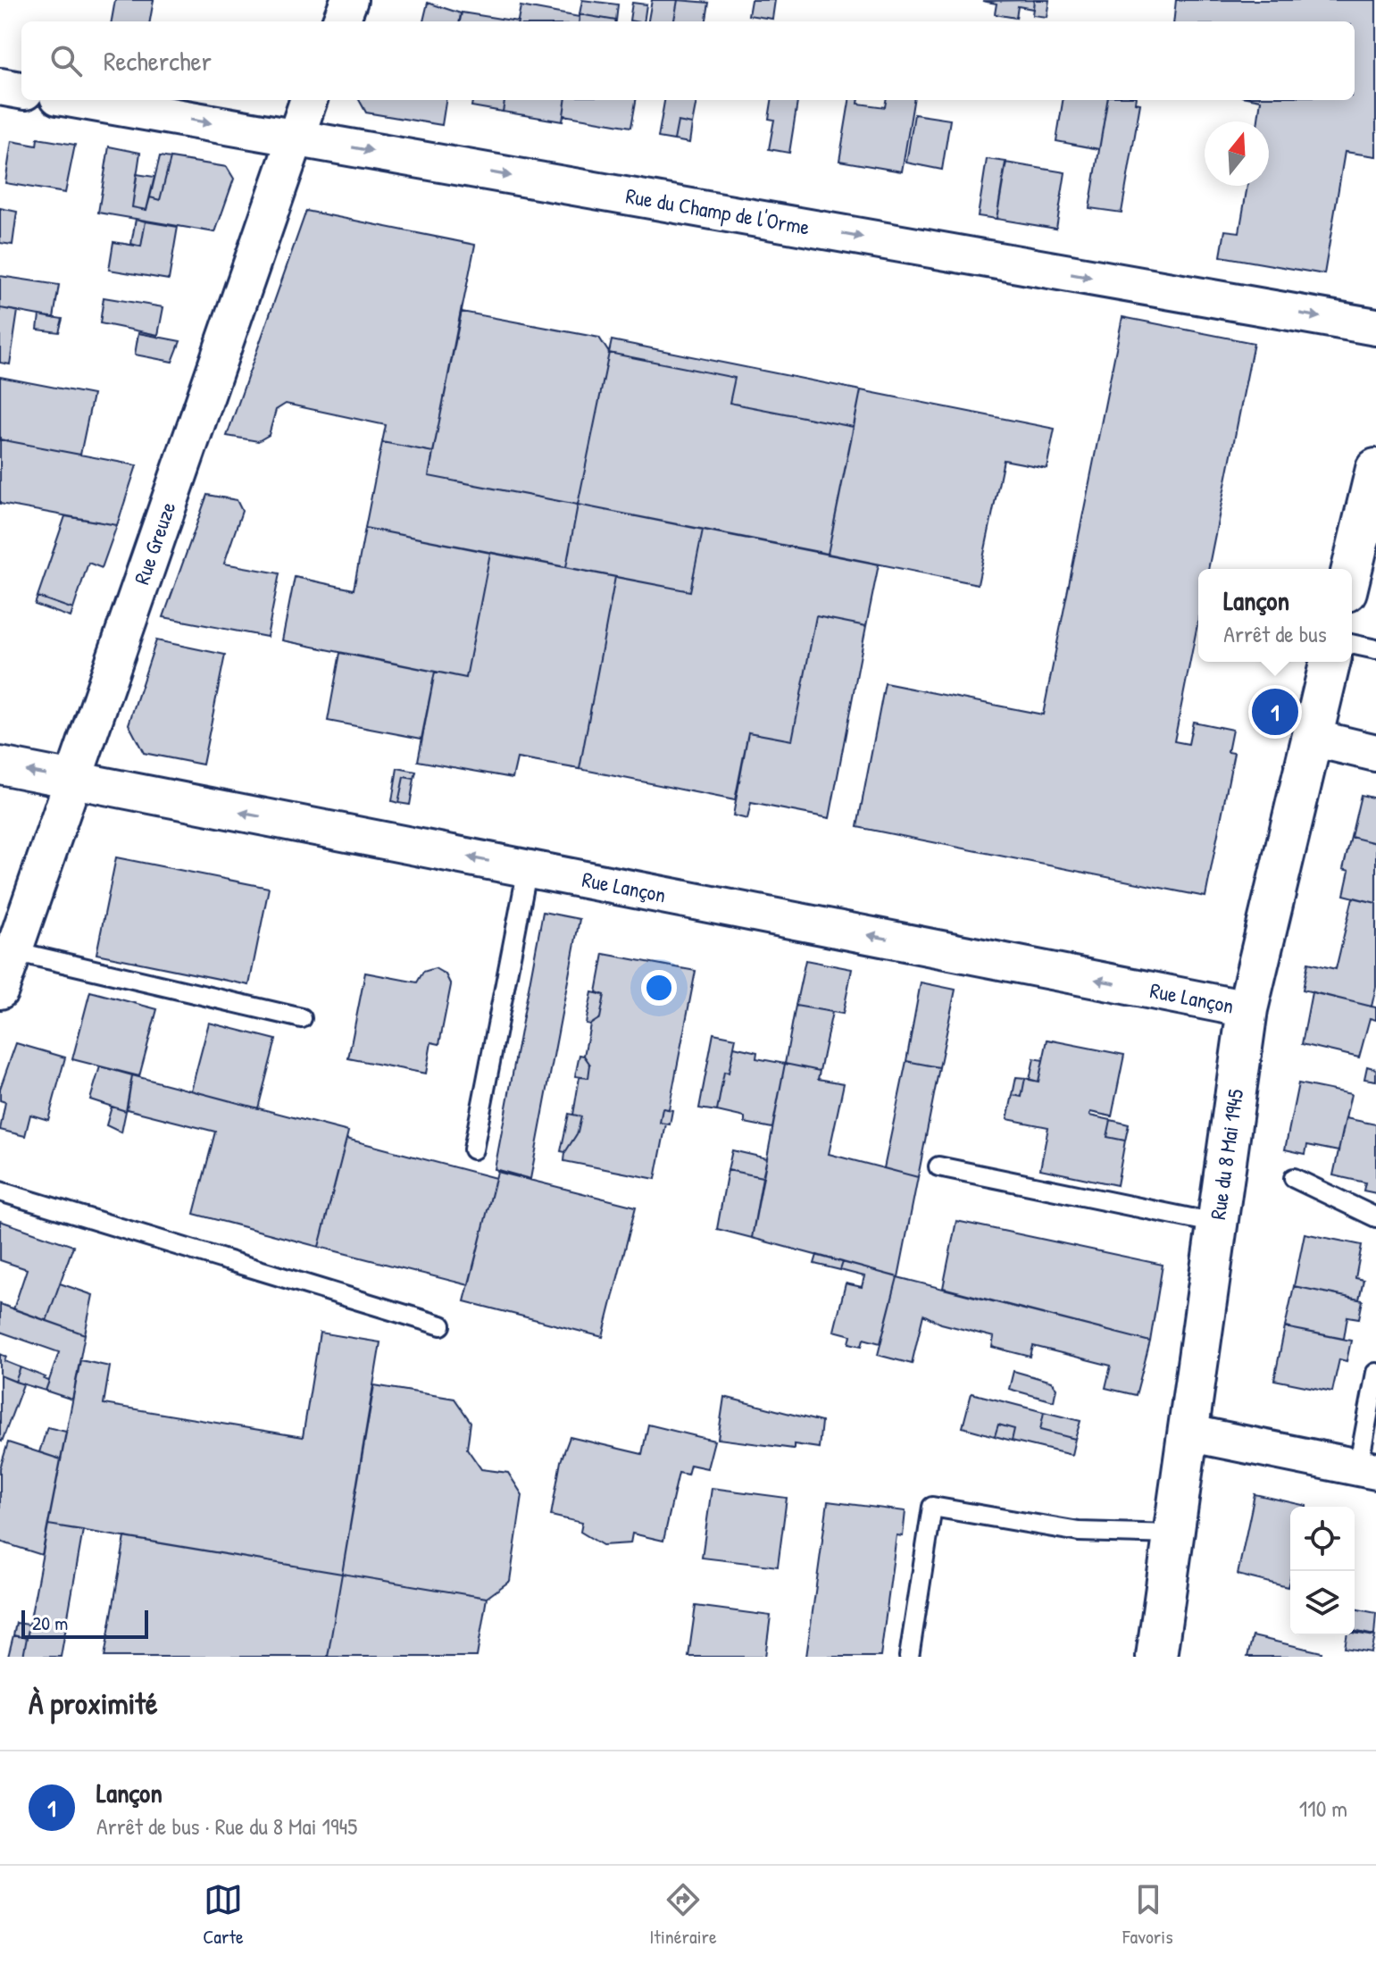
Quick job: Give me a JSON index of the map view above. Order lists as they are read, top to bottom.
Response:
{
  "streets": {
    "street": [
      "Rue du Champ de l'Orme",
      "Rue Greuze",
      "Rue Lançon",
      "Rue du 8 Mai 1945"
    ]
  },
  "crossings": [
    ["Rue du Champ de l'Orme", "Rue Greuze"],
    ["Rue Greuze", "Rue Lançon"],
    ["Rue Lançon", "Rue du 8 Mai 1945"]
  ],
  "one_way": ["Rue du Champ de l'Orme", "Rue Lançon"],
  "scale_bar": "20 m",
  "north": "top",
  "page": {
    "search": "Rechercher",
    "popup": ["Lançon", "Arrêt de bus"],
    "pins": "1",
    "scale": "20 m",
    "heading": "À proximité",
    "list": [
      {
        "mark": "1",
        "name": "Lançon",
        "note": "Arrêt de bus · Rue du 8 Mai 1945",
        "value": "110 m"
      }
    ],
    "nav": ["Carte", "Itinéraire", "Favoris"]
  }
}
